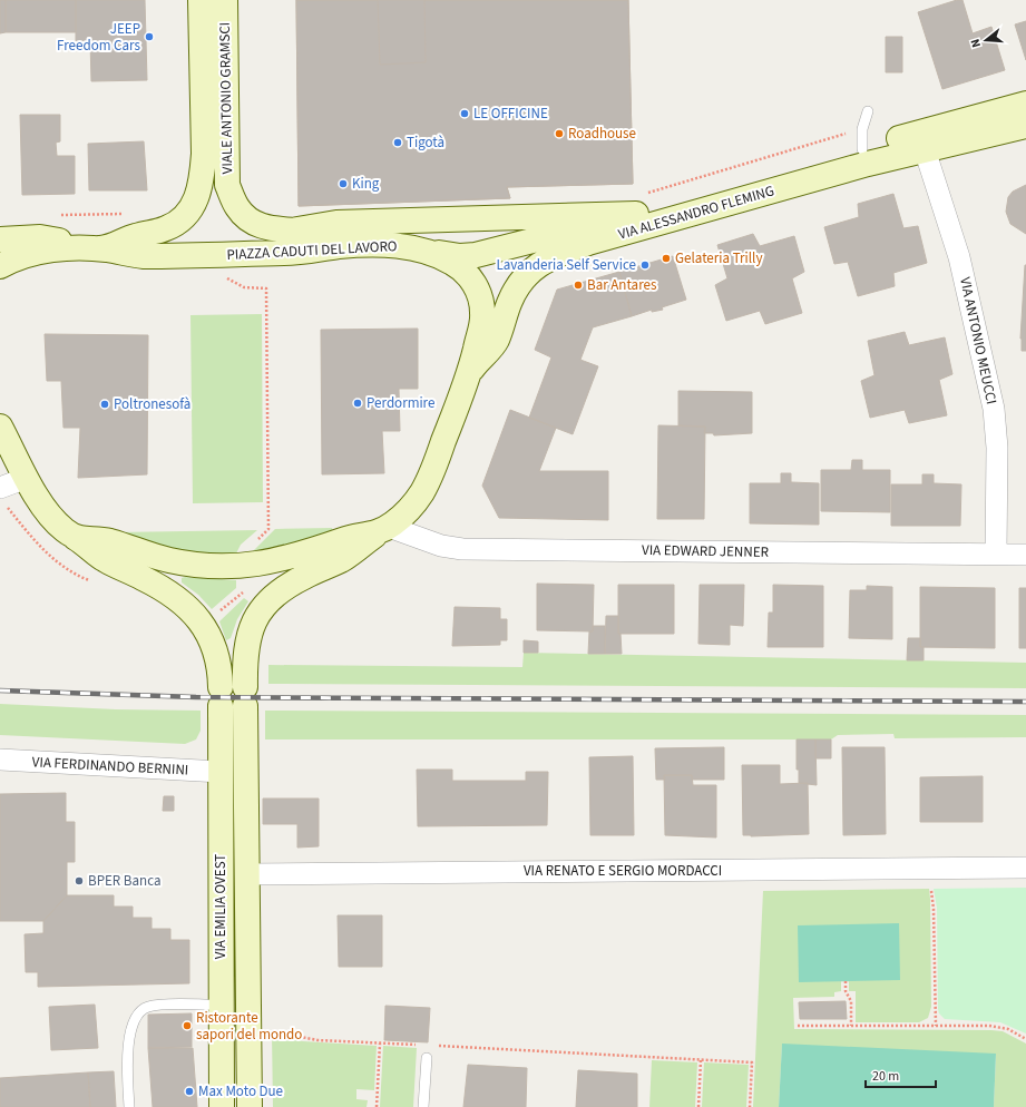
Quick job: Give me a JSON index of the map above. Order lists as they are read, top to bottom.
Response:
{
  "streets": {
    "main road": [
      "VIALE ANTONIO GRAMSCI",
      "VIA ALESSANDRO FLEMING",
      "PIAZZA CADUTI DEL LAVORO",
      "VIA EMILIA OVEST"
    ],
    "street": [
      "VIA ANTONIO MEUCCI",
      "VIA EDWARD JENNER",
      "VIA FERDINANDO BERNINI",
      "VIA RENATO E SERGIO MORDACCI"
    ]
  },
  "crossings": [
    ["VIALE ANTONIO GRAMSCI", "PIAZZA CADUTI DEL LAVORO"],
    ["VIA ALESSANDRO FLEMING", "PIAZZA CADUTI DEL LAVORO"],
    ["VIA ALESSANDRO FLEMING", "VIA ANTONIO MEUCCI"],
    ["PIAZZA CADUTI DEL LAVORO", "VIA EDWARD JENNER"],
    ["PIAZZA CADUTI DEL LAVORO", "VIA EMILIA OVEST"],
    ["VIA ANTONIO MEUCCI", "VIA EDWARD JENNER"],
    ["VIA EDWARD JENNER", "VIA EMILIA OVEST"],
    ["VIA FERDINANDO BERNINI", "VIA EMILIA OVEST"],
    ["VIA RENATO E SERGIO MORDACCI", "VIA EMILIA OVEST"]
  ],
  "places": [
    "JEEP Freedom Cars",
    "LE OFFICINE",
    "Roadhouse",
    "Tigotà",
    "King",
    "Gelateria Trilly",
    "Lavanderia Self Service",
    "Bar Antares",
    "Perdormire",
    "Poltronesofà",
    "BPER Banca",
    "Ristorante sapori del mondo",
    "Max Moto Due"
  ],
  "scale_bar": "20 m",
  "north": "left"
}
